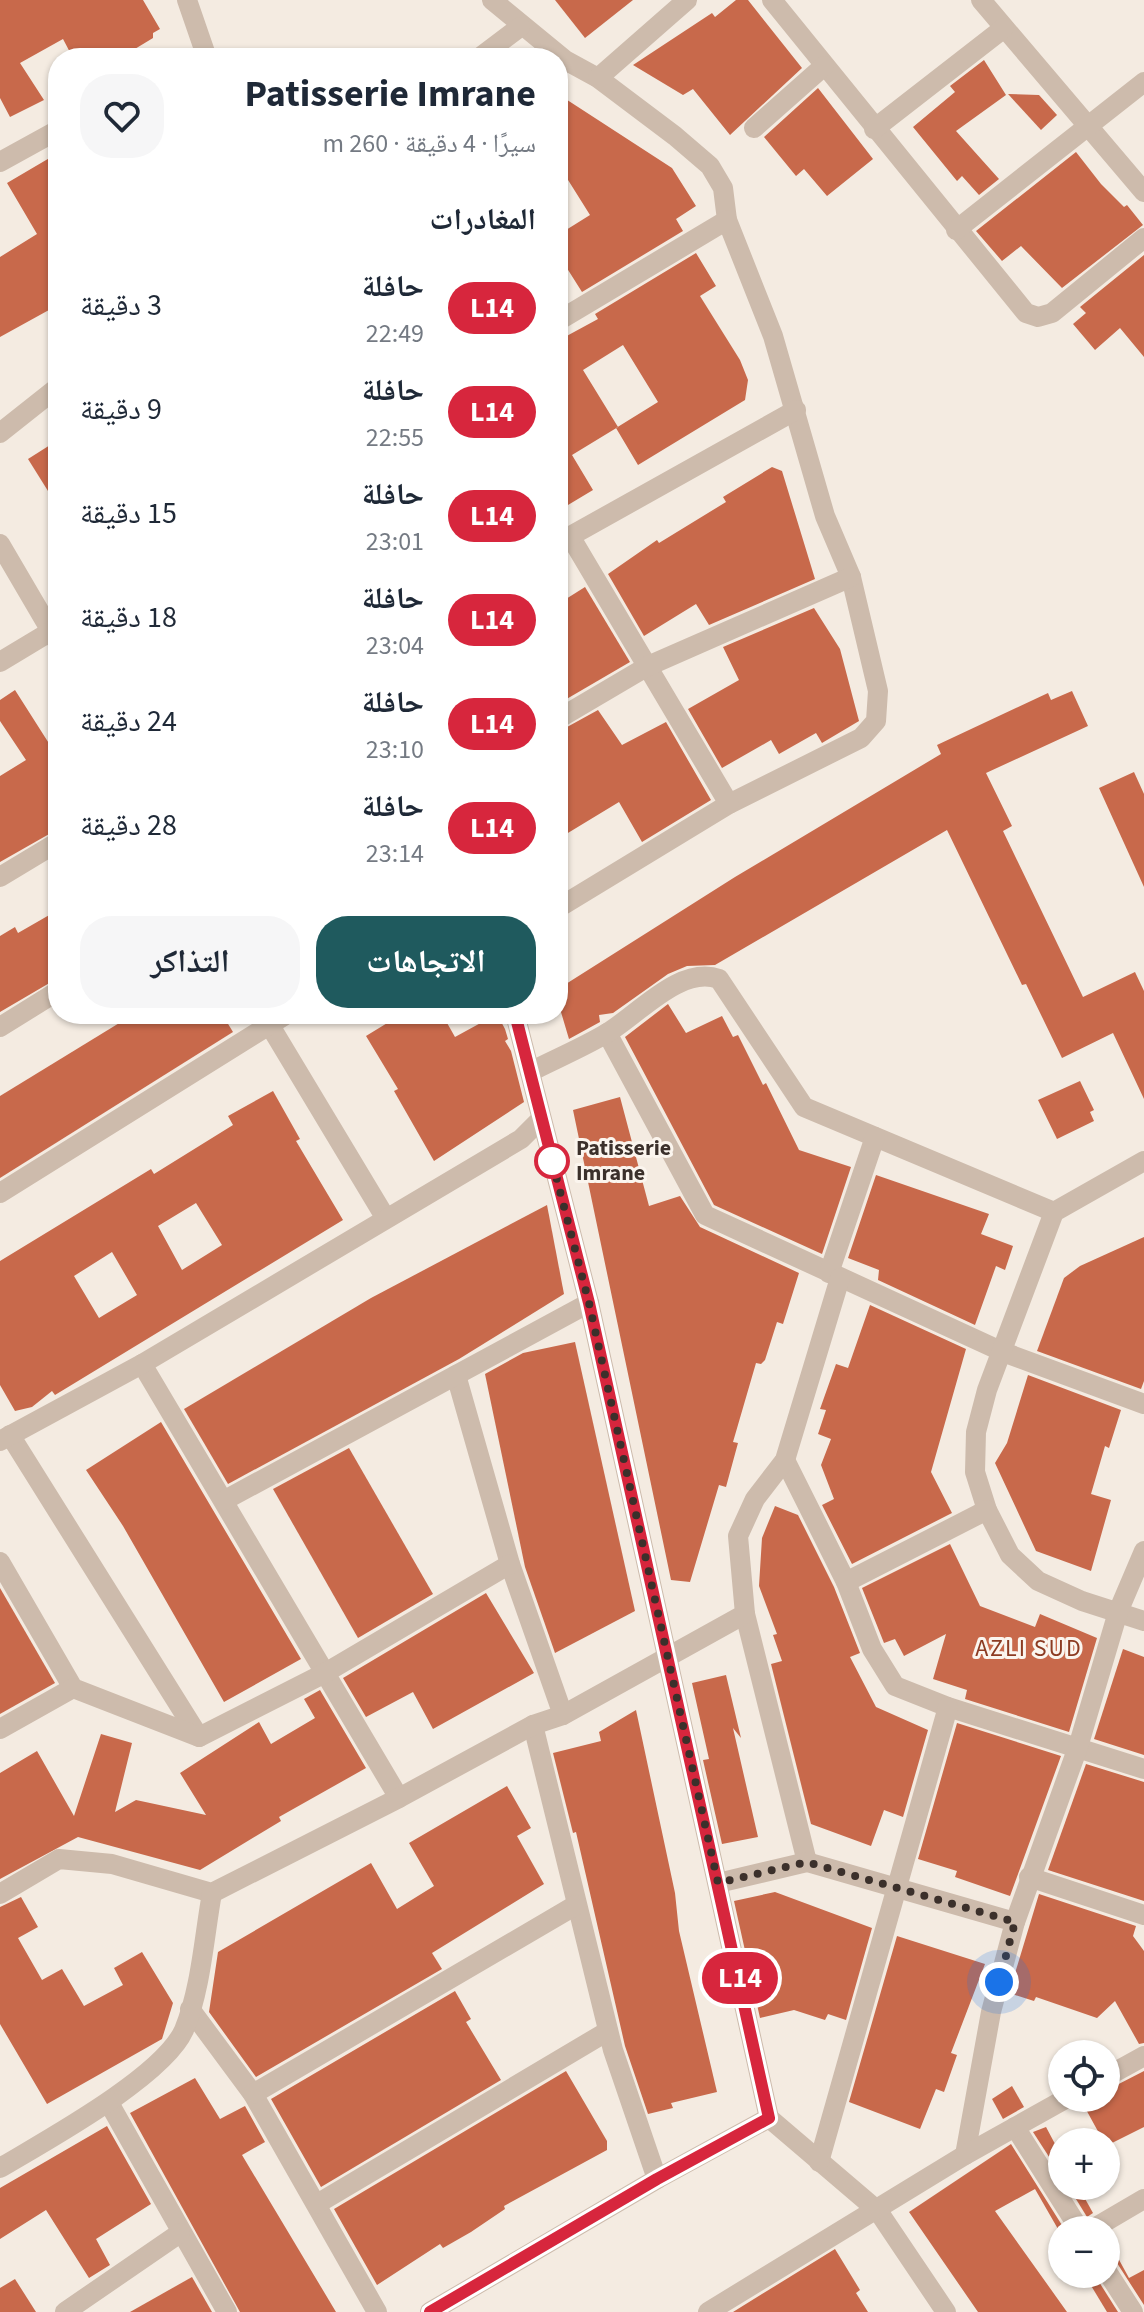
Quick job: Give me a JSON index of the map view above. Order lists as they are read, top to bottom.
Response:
{
  "districts": ["AZLI SUD"],
  "places": ["Patisserie Imrane"],
  "lines": ["bus line L14"],
  "page": {
    "on_map": "L14",
    "heading": [
      ["Patisserie Imrane", "سيرًا · 4 دقيقة · 260 m"],
      "المغادرات"
    ],
    "list": [
      {
        "mark": "L14",
        "name": "حافلة",
        "note": "22:49",
        "value": "3 دقيقة"
      },
      {
        "mark": "L14",
        "name": "حافلة",
        "note": "22:55",
        "value": "9 دقيقة"
      },
      {
        "mark": "L14",
        "name": "حافلة",
        "note": "23:01",
        "value": "15 دقيقة"
      },
      {
        "mark": "L14",
        "name": "حافلة",
        "note": "23:04",
        "value": "18 دقيقة"
      },
      {
        "mark": "L14",
        "name": "حافلة",
        "note": "23:10",
        "value": "24 دقيقة"
      },
      {
        "mark": "L14",
        "name": "حافلة",
        "note": "23:14",
        "value": "28 دقيقة"
      }
    ],
    "buttons": ["الاتجاهات", "التذاكر"],
    "map_buttons": ["+", "−"]
  }
}
